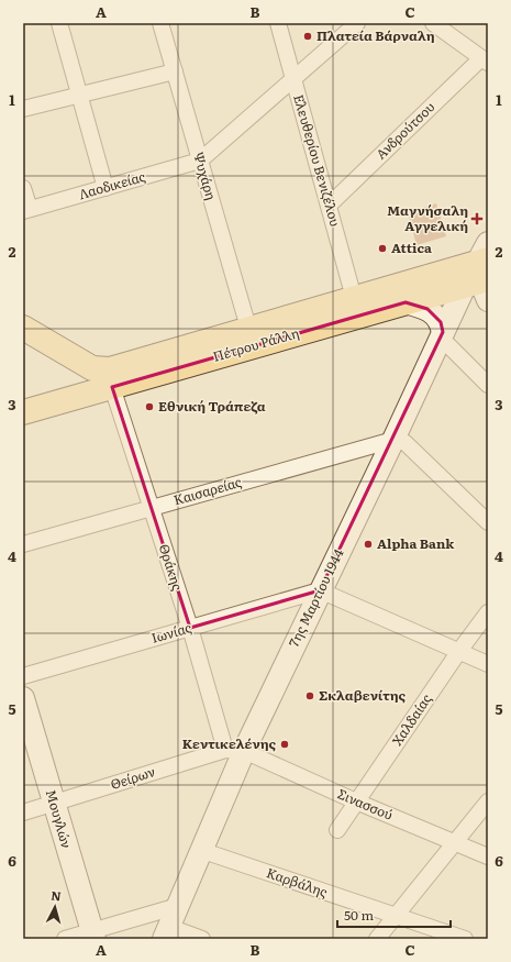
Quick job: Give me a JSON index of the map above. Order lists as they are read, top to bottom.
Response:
{
  "streets": {
    "main road": ["Πέτρου Ράλλη", "7ης Μαρτίου 1944", "Μουγλών"],
    "street": [
      "Ανδρούτσου",
      "Ελευθερίου Βενιζέλου",
      "Ψυχάρη",
      "Λαοδικείας",
      "Καισαρείας",
      "Θράκης",
      "Ιωνίας",
      "Χαλδαίας",
      "Θείρων",
      "Σινασσού",
      "Καρβάλης"
    ]
  },
  "crossings": [
    ["Ανδρούτσου", "Ελευθερίου Βενιζέλου"],
    ["Ελευθερίου Βενιζέλου", "Πέτρου Ράλλη"],
    ["Ψυχάρη", "Λαοδικείας"],
    ["Ψυχάρη", "Πέτρου Ράλλη"],
    ["Πέτρου Ράλλη", "Θράκης"],
    ["Πέτρου Ράλλη", "7ης Μαρτίου 1944"],
    ["Καισαρείας", "Θράκης"],
    ["Καισαρείας", "7ης Μαρτίου 1944"],
    ["Θράκης", "7ης Μαρτίου 1944"],
    ["Θράκης", "Ιωνίας"],
    ["Θράκης", "Θείρων"],
    ["Θράκης", "Σινασσού"],
    ["7ης Μαρτίου 1944", "Ιωνίας"],
    ["7ης Μαρτίου 1944", "Θείρων"],
    ["7ης Μαρτίου 1944", "Σινασσού"],
    ["7ης Μαρτίου 1944", "Καρβάλης"],
    ["Χαλδαίας", "Σινασσού"],
    ["Θείρων", "Σινασσού"],
    ["Θείρων", "Μουγλών"]
  ],
  "places": {
    "other": [
      "Πλατεία Βάρναλη",
      "Attica",
      "Εθνική Τράπεζα",
      "Alpha Bank",
      "Σκλαβενίτης",
      "Κεντικελένης"
    ],
    "health": ["Μαγνήσαλη Αγγελική"]
  },
  "scale_bar": "50 m",
  "north": "top",
  "grid": {
    "columns": ["A", "B", "C"],
    "rows": [
      "1",
      "2",
      "3",
      "4",
      "5",
      "6"
    ]
  }
}
